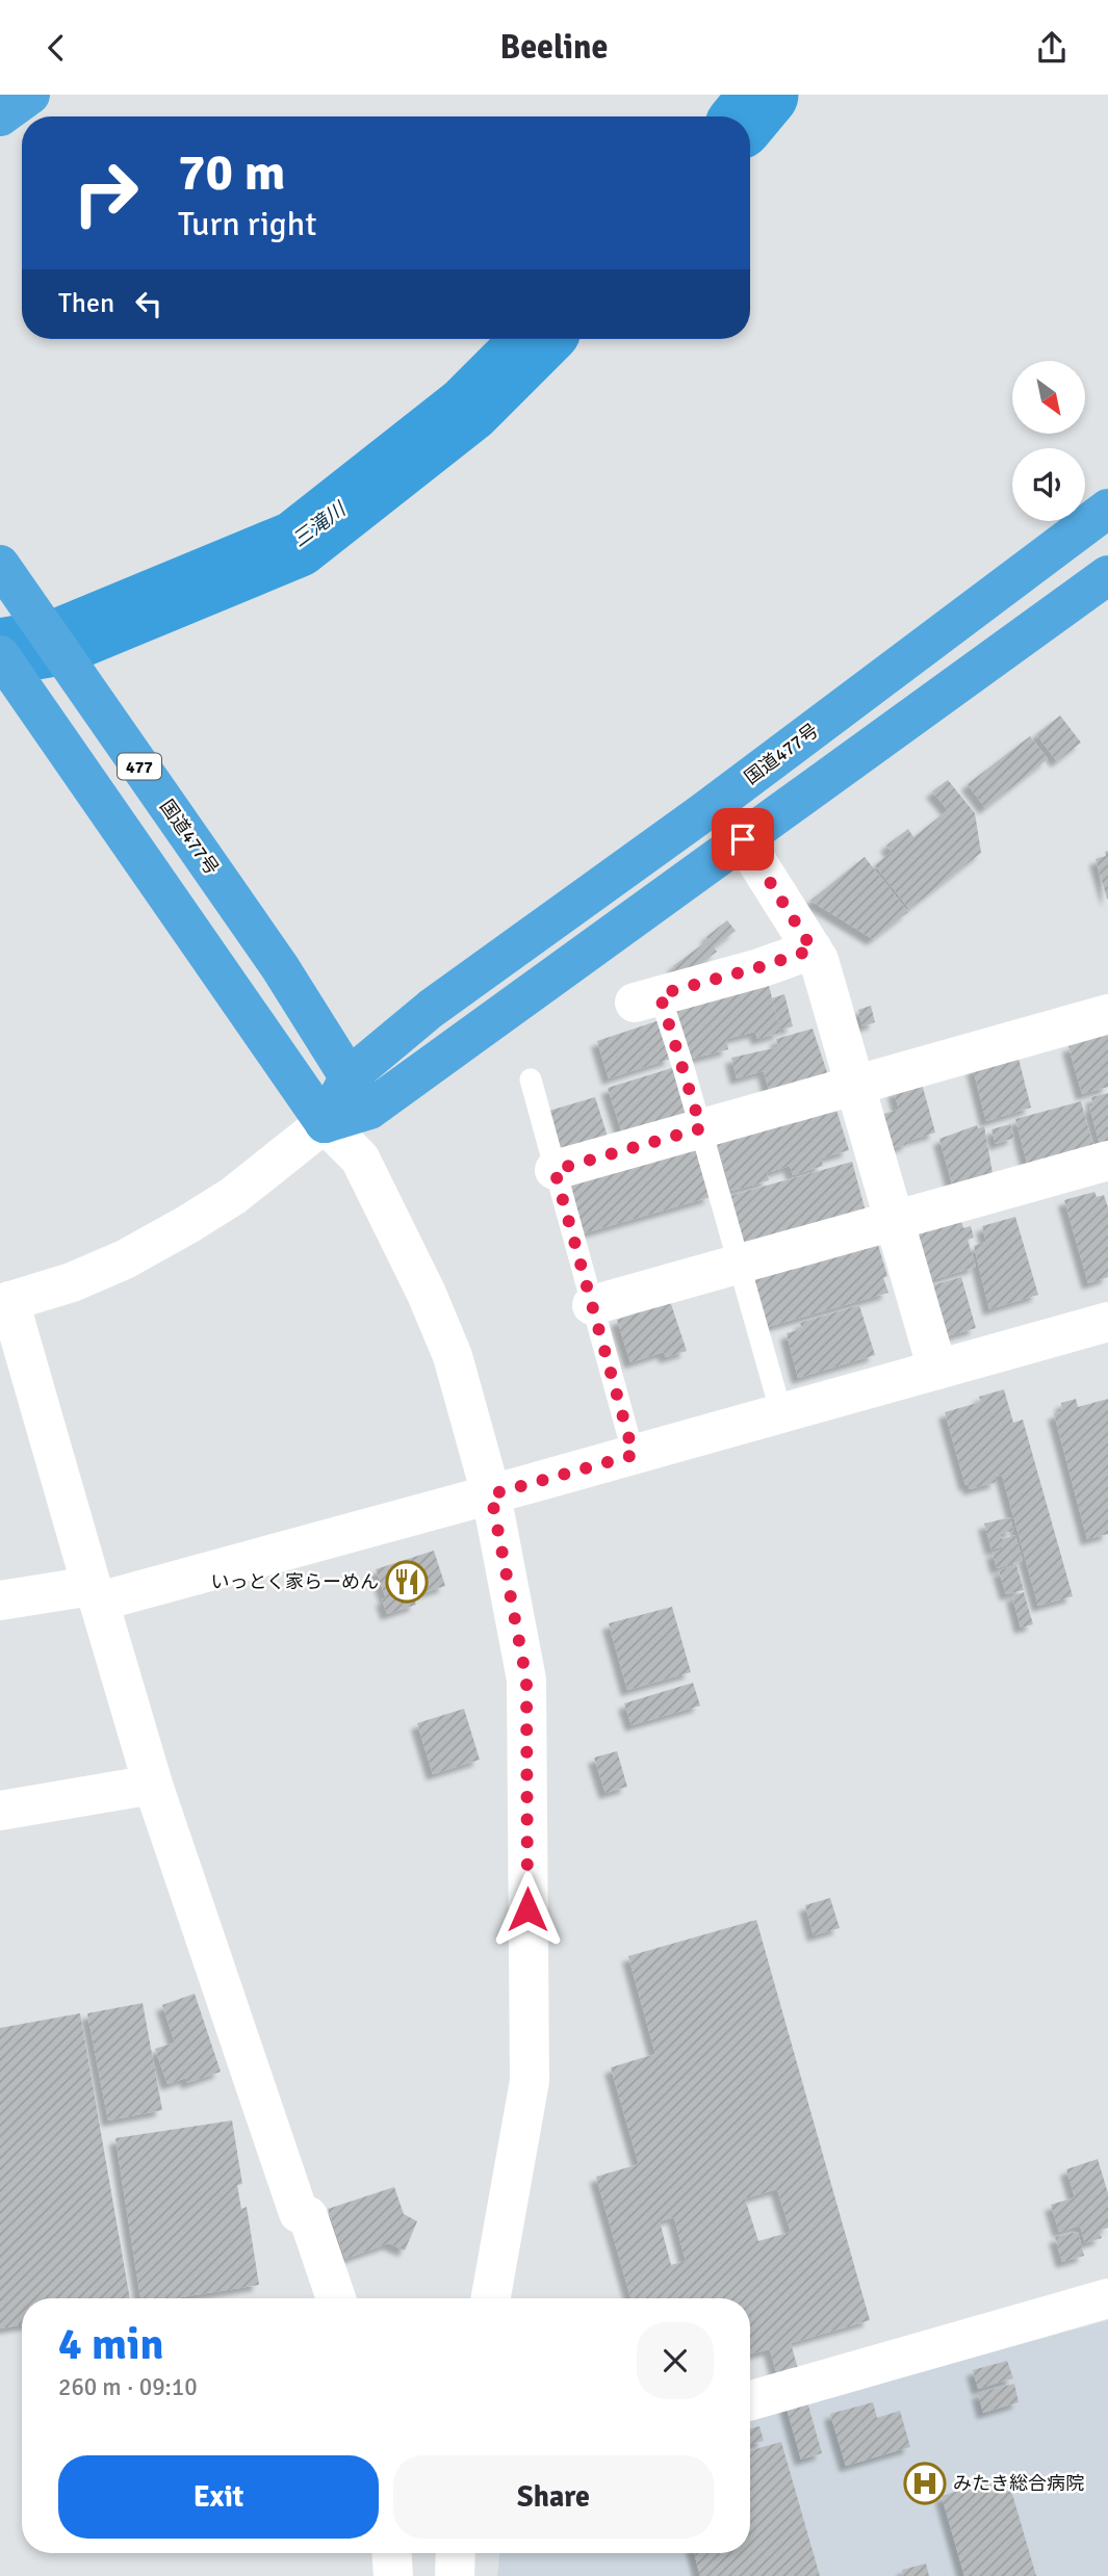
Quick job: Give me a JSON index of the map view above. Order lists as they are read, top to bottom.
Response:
{
  "streets": {
    "highway": ["国道477号", "477"]
  },
  "crossings": [
    ["国道477号", "477"]
  ],
  "water": ["三滝川"],
  "places": {
    "restaurant": ["いっとく家らーめん"],
    "hospital": ["みたき総合病院"]
  },
  "north": "bottom right",
  "page": {
    "header": "Beeline",
    "turn": ["70 m", "Turn right"],
    "then": "Then",
    "heading": ["4 min", "260 m · 09:10"],
    "buttons": ["Exit", "Share"]
  }
}
